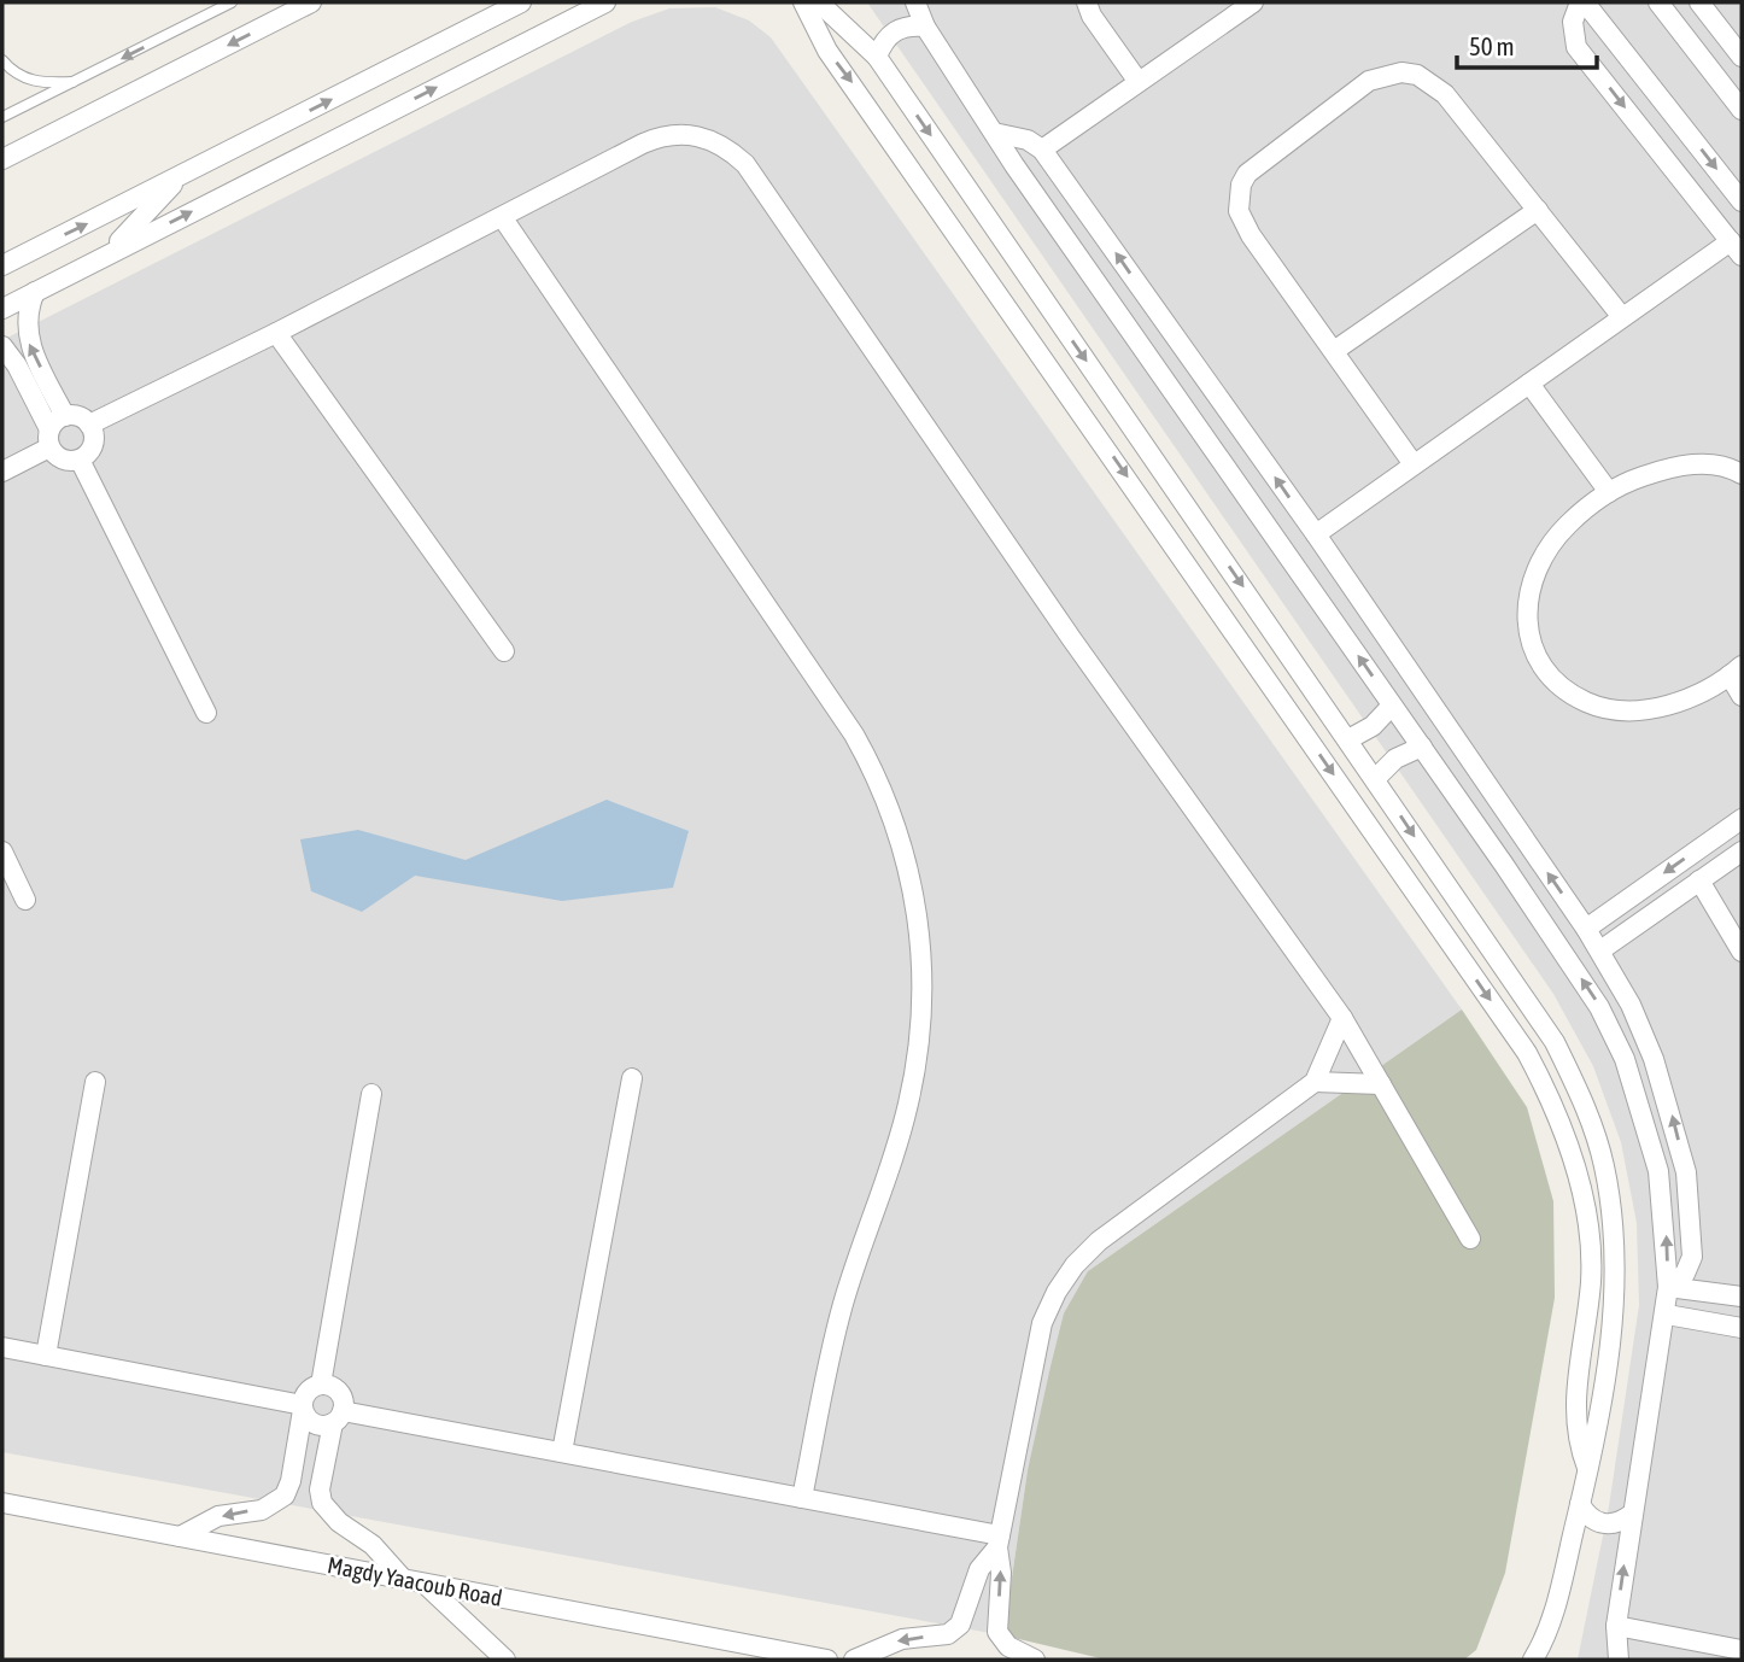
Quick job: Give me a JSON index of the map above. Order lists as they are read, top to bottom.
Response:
{
  "streets": {
    "street": ["Magdy Yaacoub Road"]
  },
  "scale_bar": "50 m"
}
